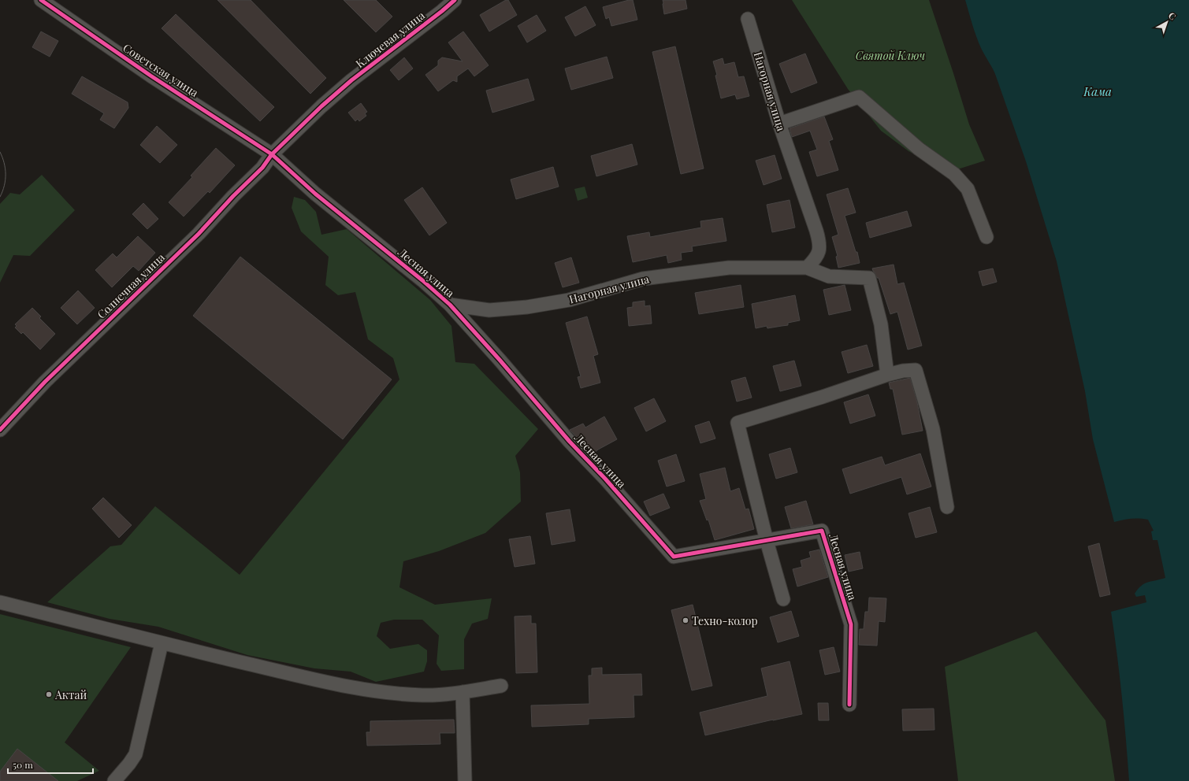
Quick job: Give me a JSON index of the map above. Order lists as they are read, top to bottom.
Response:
{
  "streets": {
    "street": [
      "Ключевая улица",
      "Советская улица",
      "Нагорная улица",
      "Лесная улица",
      "Солнечная улица"
    ]
  },
  "crossings": [
    ["Ключевая улица", "Советская улица"],
    ["Ключевая улица", "Лесная улица"],
    ["Ключевая улица", "Солнечная улица"],
    ["Советская улица", "Лесная улица"],
    ["Советская улица", "Солнечная улица"],
    ["Нагорная улица", "Лесная улица"],
    ["Лесная улица", "Солнечная улица"]
  ],
  "water": ["Кама"],
  "parks": ["Святой Ключ"],
  "places": ["Техно-колор", "Актай"],
  "scale_bar": "50 m",
  "north": "top right"
}
